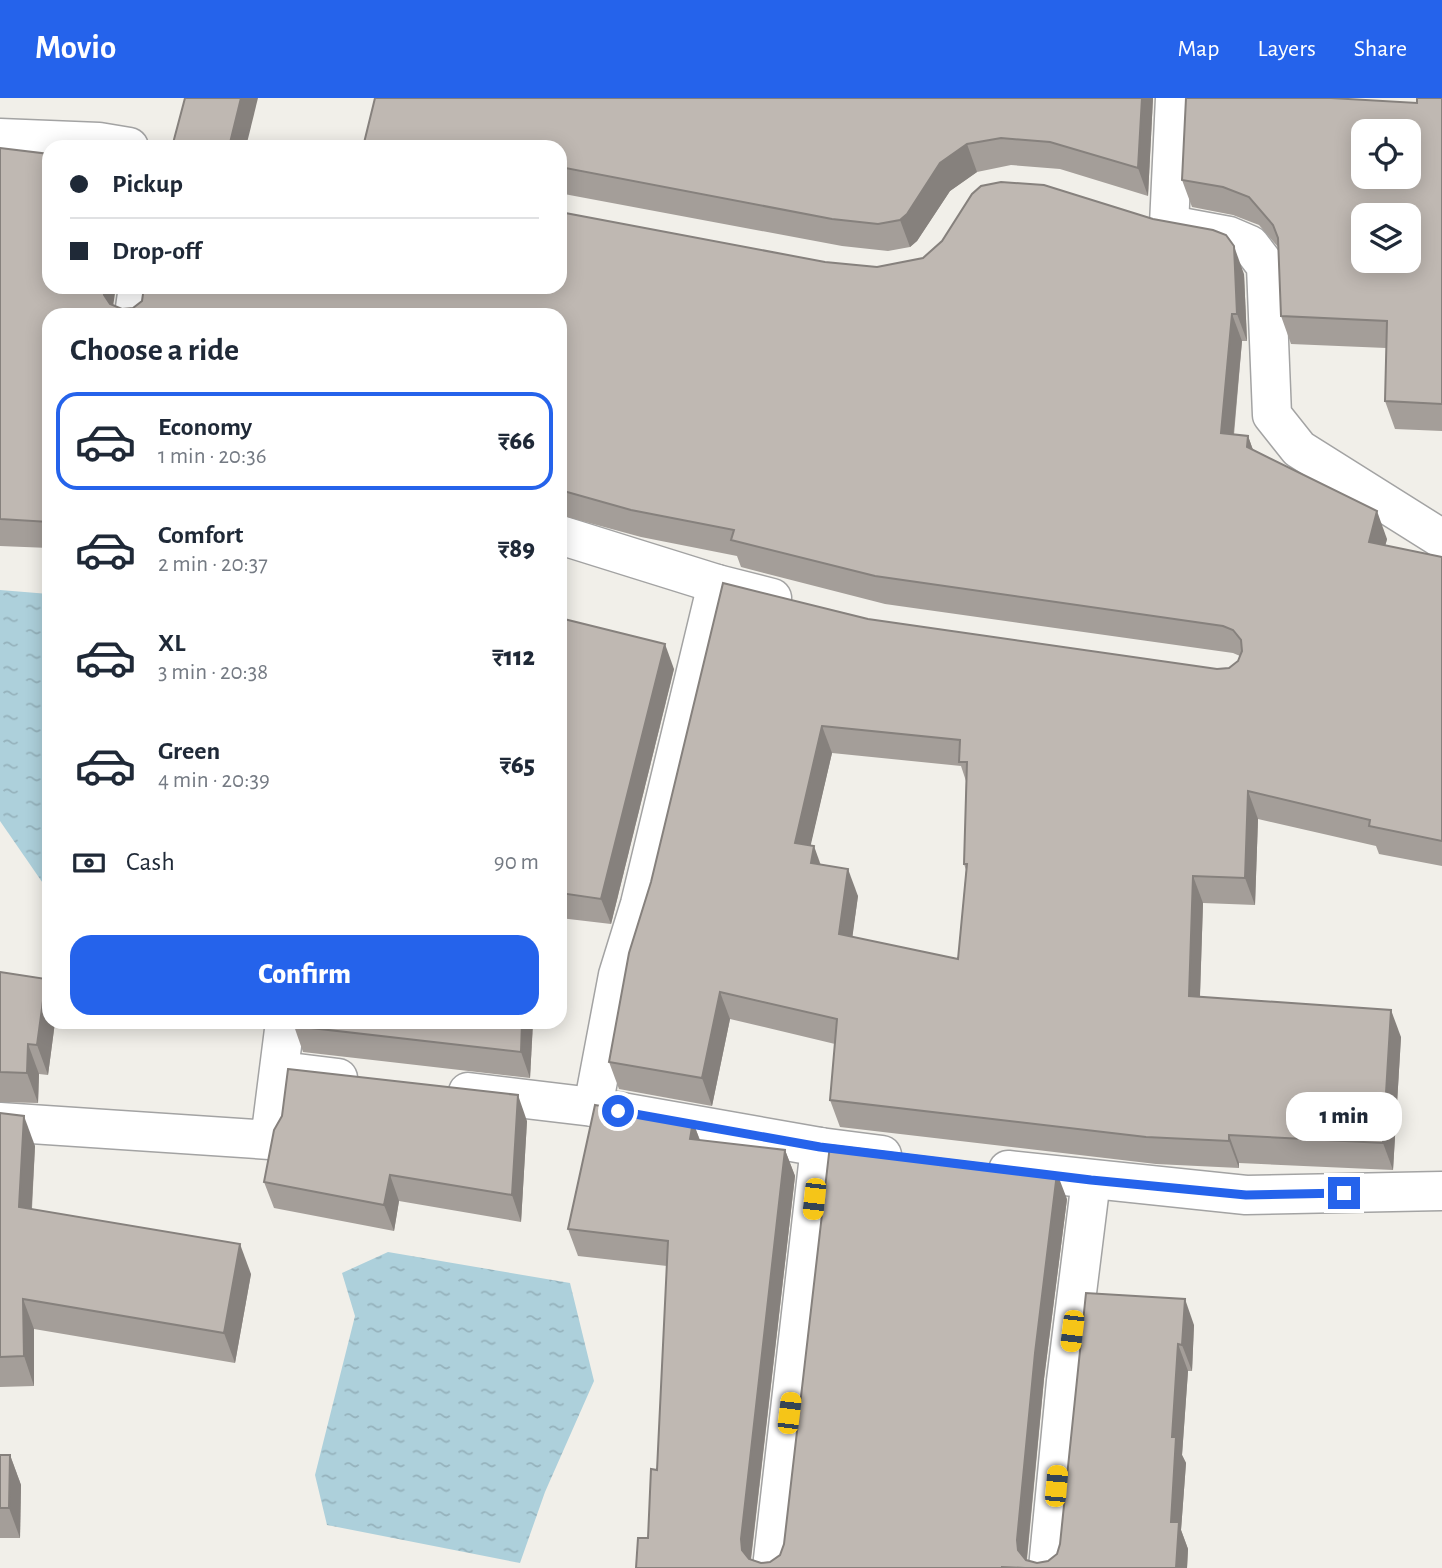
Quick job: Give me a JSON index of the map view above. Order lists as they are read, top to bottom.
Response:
{
  "page": {
    "header": "Movio",
    "nav": ["Map", "Layers", "Share"],
    "banner": ["Pickup", "Drop-off"],
    "heading": "Choose a ride",
    "list": [
      {
        "name": "Economy",
        "note": "1 min · 20:36",
        "value": "₹66"
      },
      {
        "name": "Comfort",
        "note": "2 min · 20:37",
        "value": "₹89"
      },
      {
        "name": "XL",
        "note": "3 min · 20:38",
        "value": "₹112"
      },
      {
        "name": "Green",
        "note": "4 min · 20:39",
        "value": "₹65"
      }
    ],
    "pay": ["Cash", "90 m"],
    "buttons": "Confirm",
    "bubble": "1 min"
  }
}
